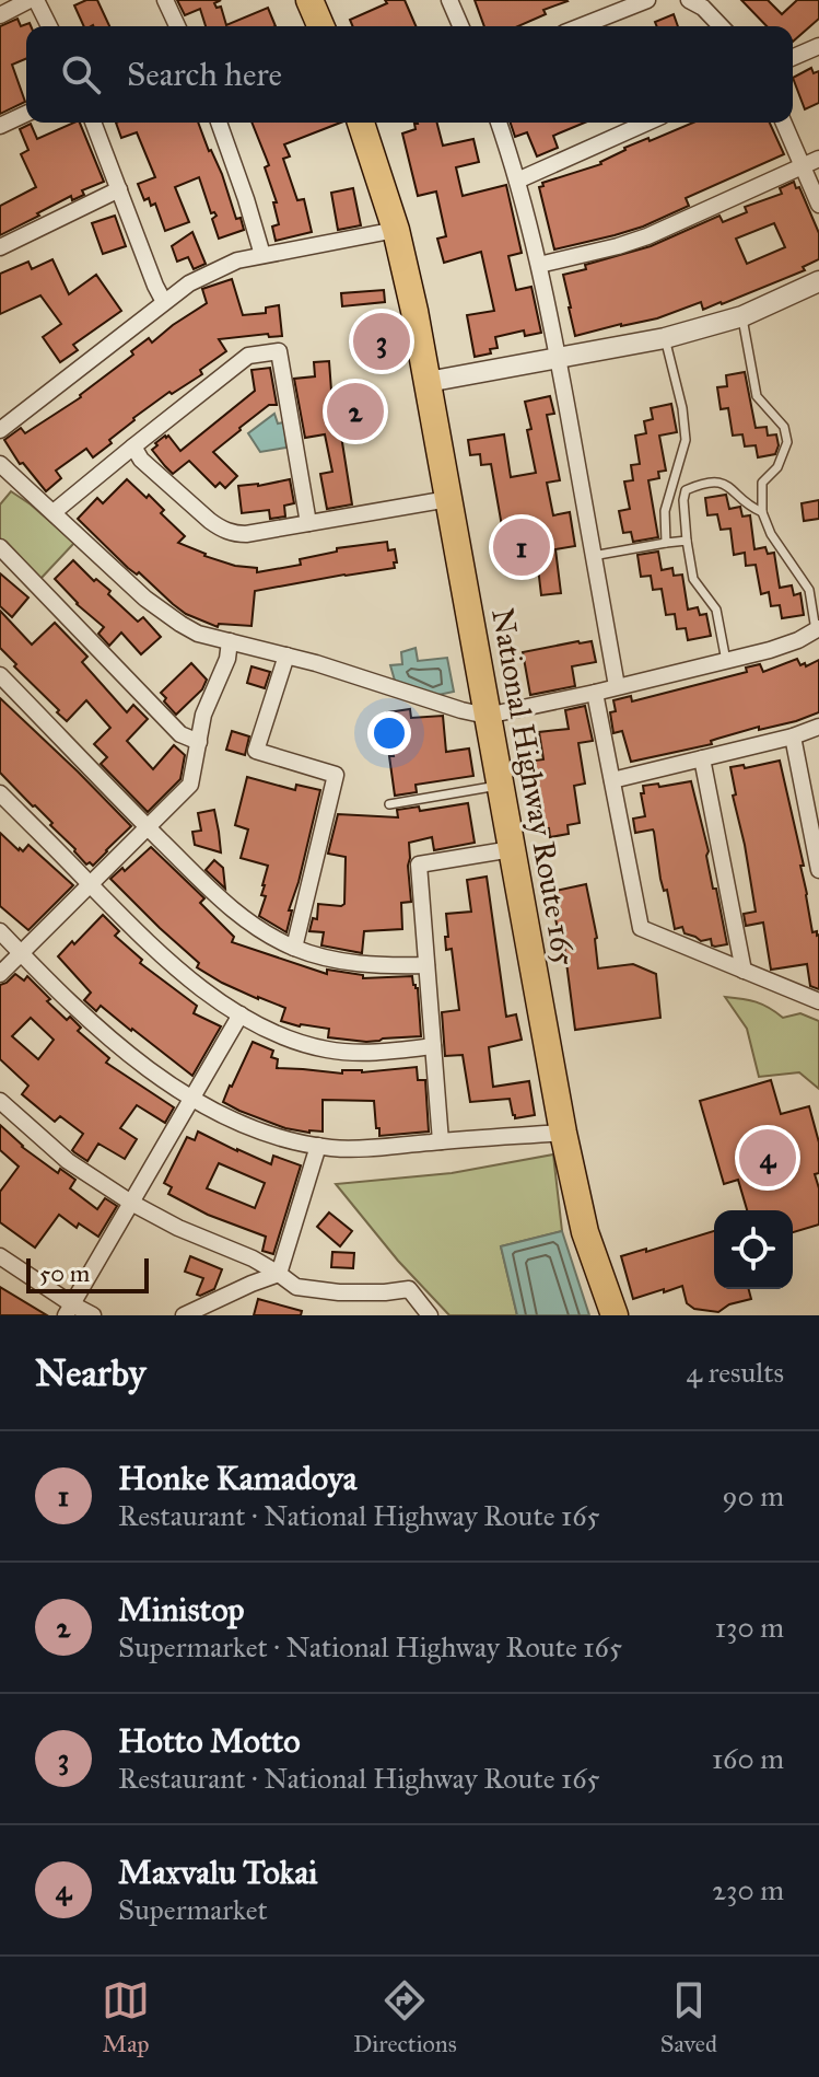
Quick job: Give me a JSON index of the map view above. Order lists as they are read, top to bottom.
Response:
{
  "streets": {
    "highway": ["National Highway Route 165"]
  },
  "scale_bar": "50 m",
  "page": {
    "search": "Search here",
    "pins": [
      "3",
      "2",
      "1",
      "4"
    ],
    "scale": "50 m",
    "heading": ["Nearby", "4 results"],
    "list": [
      {
        "mark": "1",
        "name": "Honke Kamadoya",
        "note": "Restaurant · National Highway Route 165",
        "value": "90 m"
      },
      {
        "mark": "2",
        "name": "Ministop",
        "note": "Supermarket · National Highway Route 165",
        "value": "130 m"
      },
      {
        "mark": "3",
        "name": "Hotto Motto",
        "note": "Restaurant · National Highway Route 165",
        "value": "160 m"
      },
      {
        "mark": "4",
        "name": "Maxvalu Tokai",
        "note": "Supermarket",
        "value": "230 m"
      }
    ],
    "nav": ["Map", "Directions", "Saved"]
  }
}
